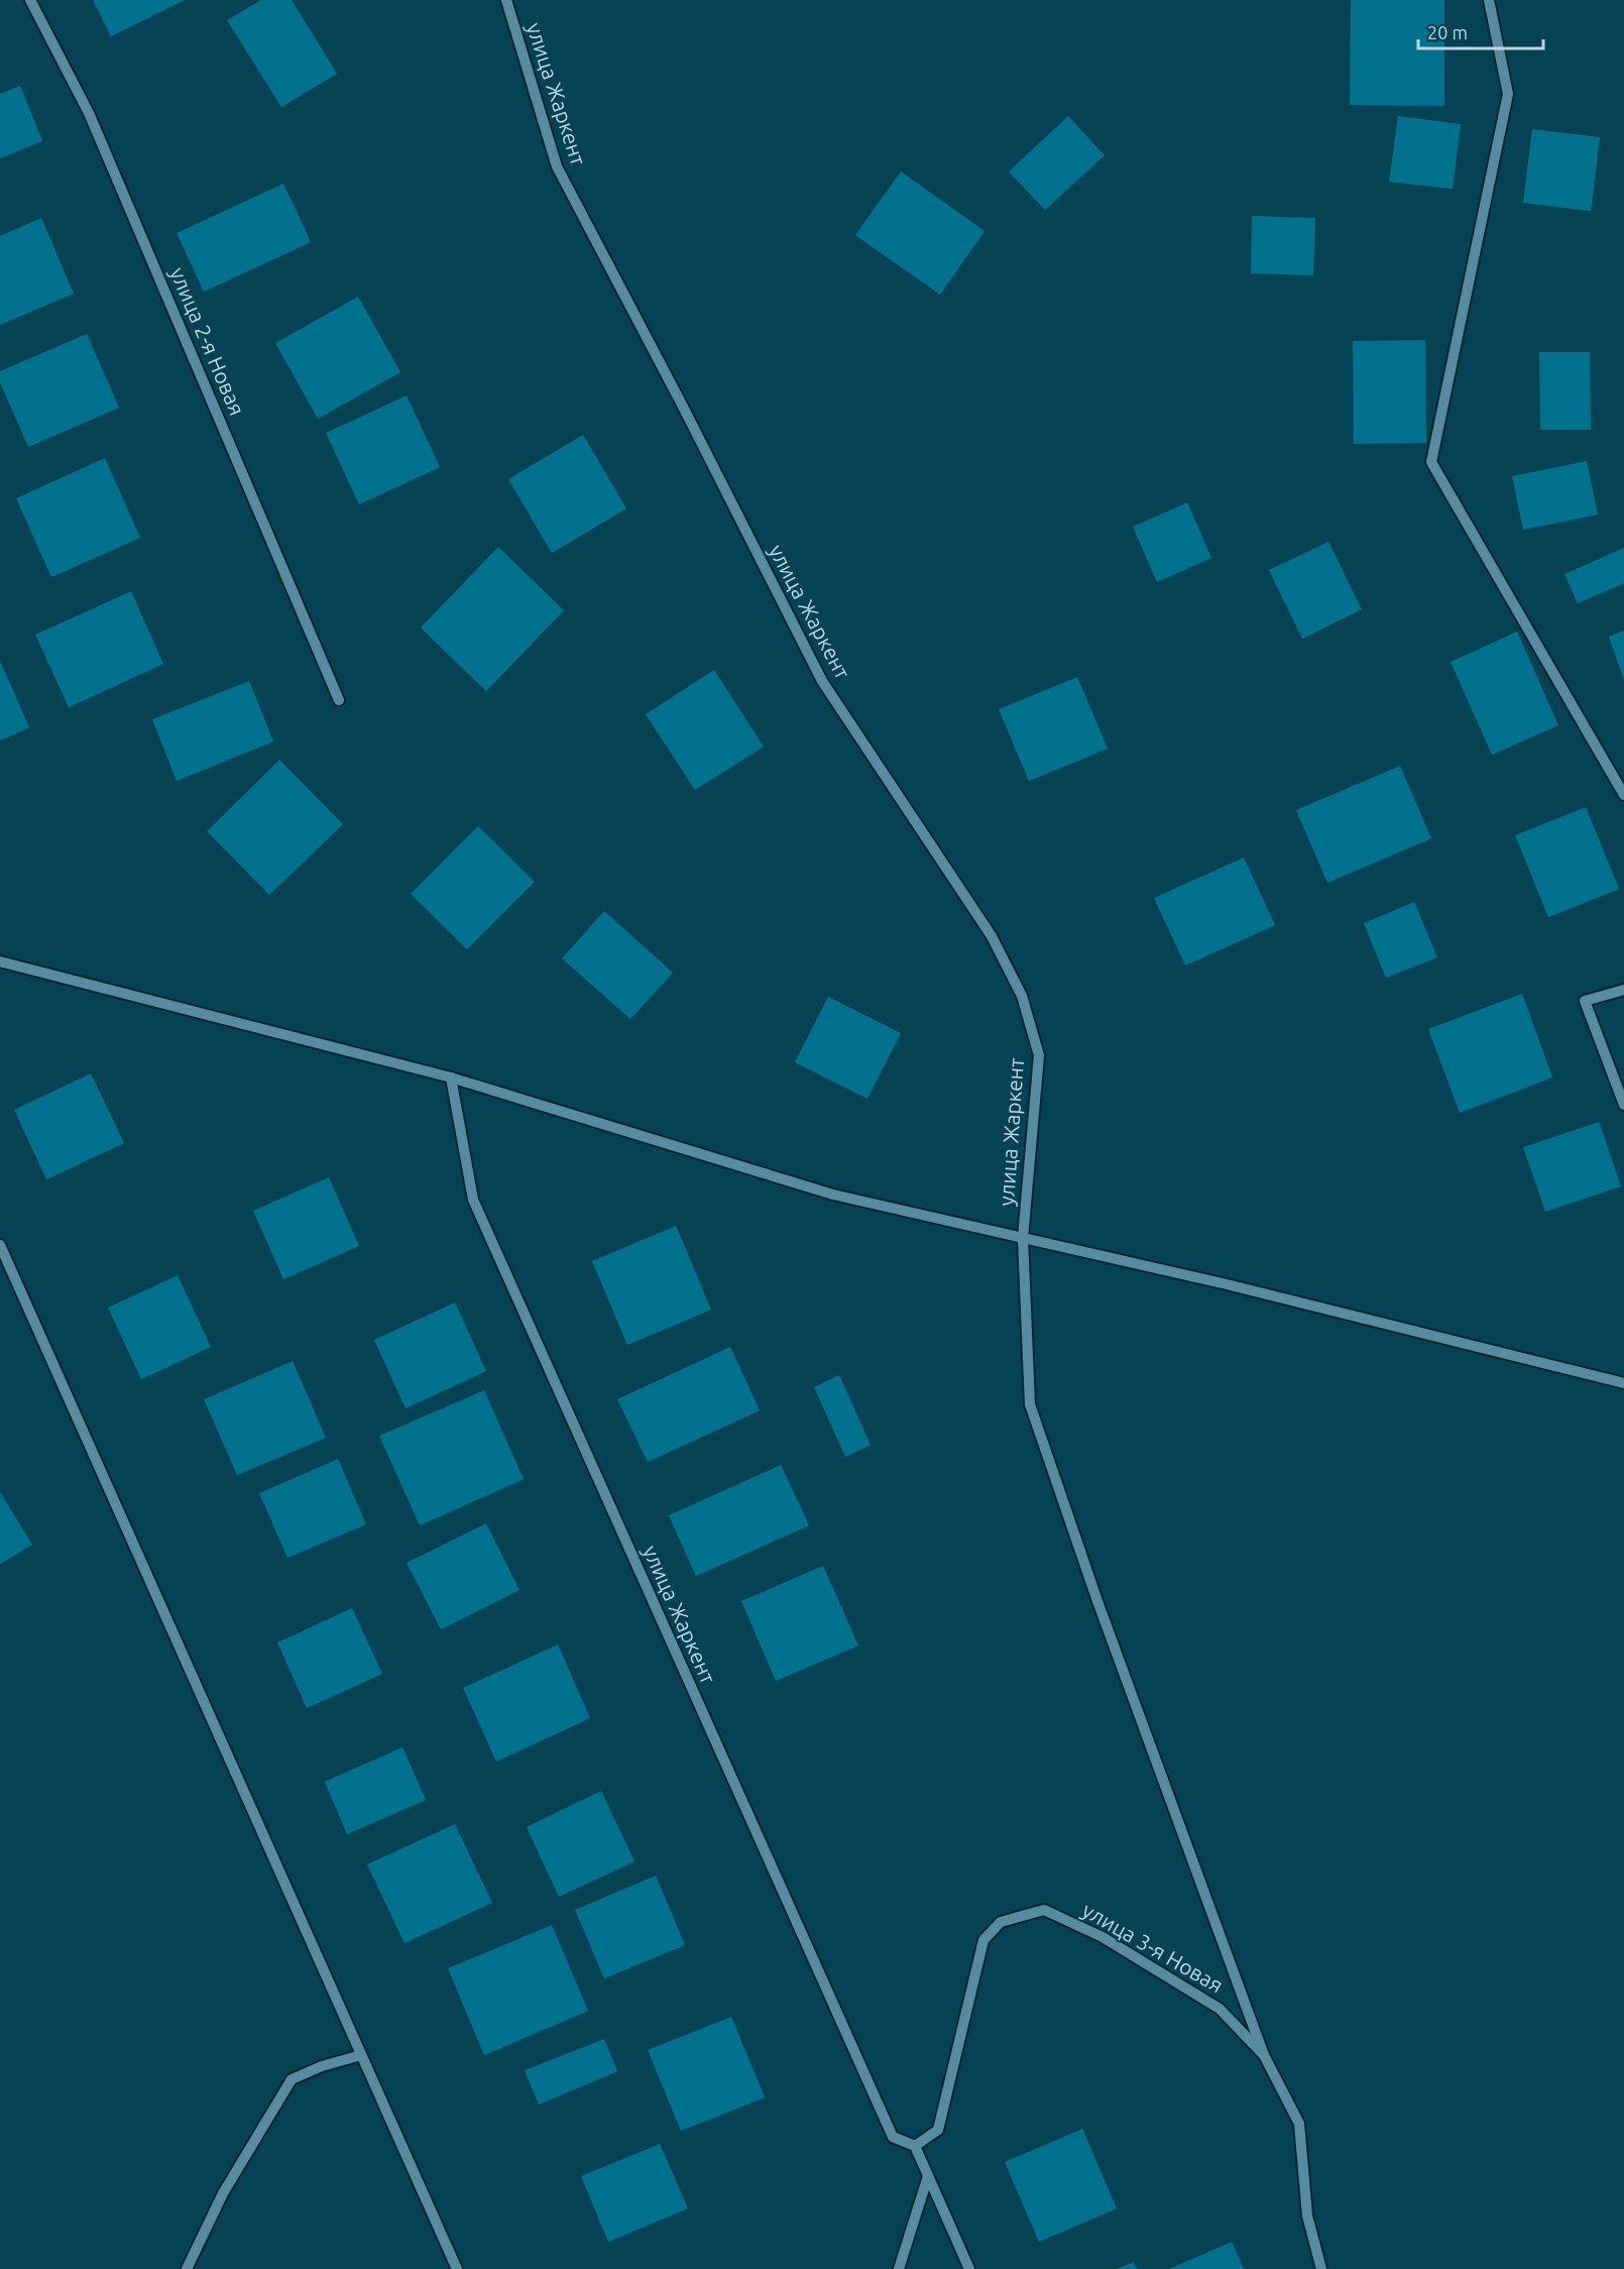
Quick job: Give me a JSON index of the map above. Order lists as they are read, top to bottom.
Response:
{
  "streets": {
    "street": ["улица Жаркент", "улица 2-я Новая", "улица 3-я Новая"]
  },
  "crossings": [
    ["улица Жаркент", "улица 3-я Новая"]
  ],
  "scale_bar": "20 m"
}
